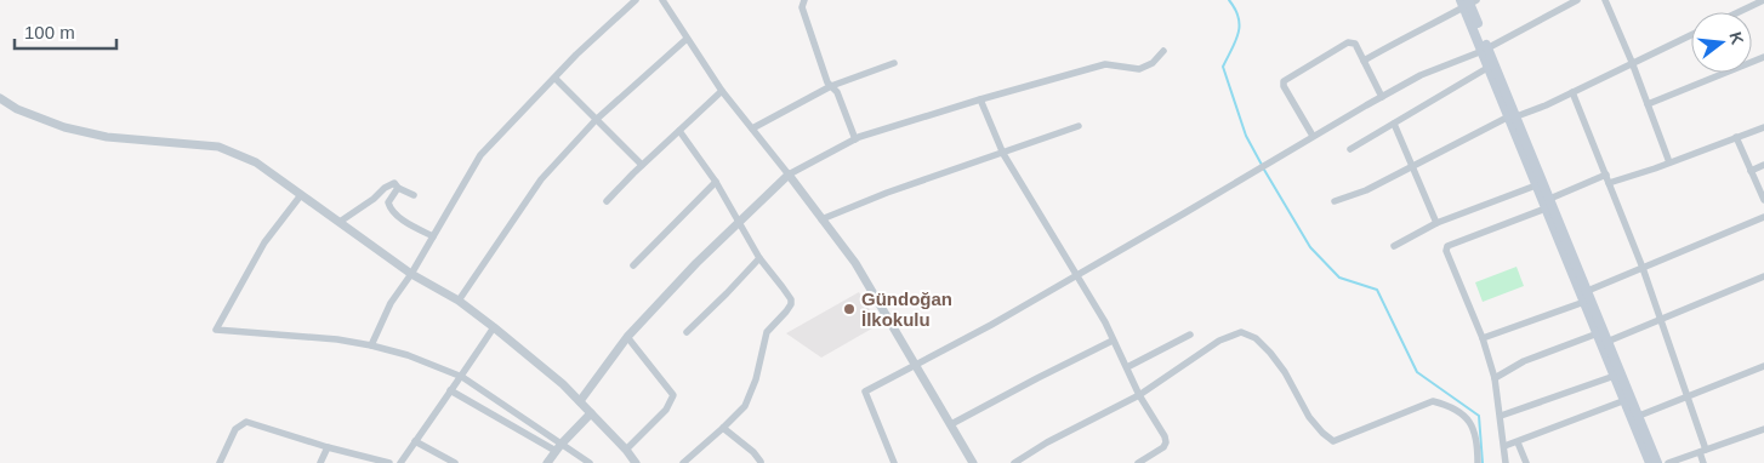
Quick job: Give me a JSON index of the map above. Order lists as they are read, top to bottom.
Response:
{
  "places": ["Gündoğan İlkokulu"],
  "scale_bar": "100 m",
  "north": "right"
}
